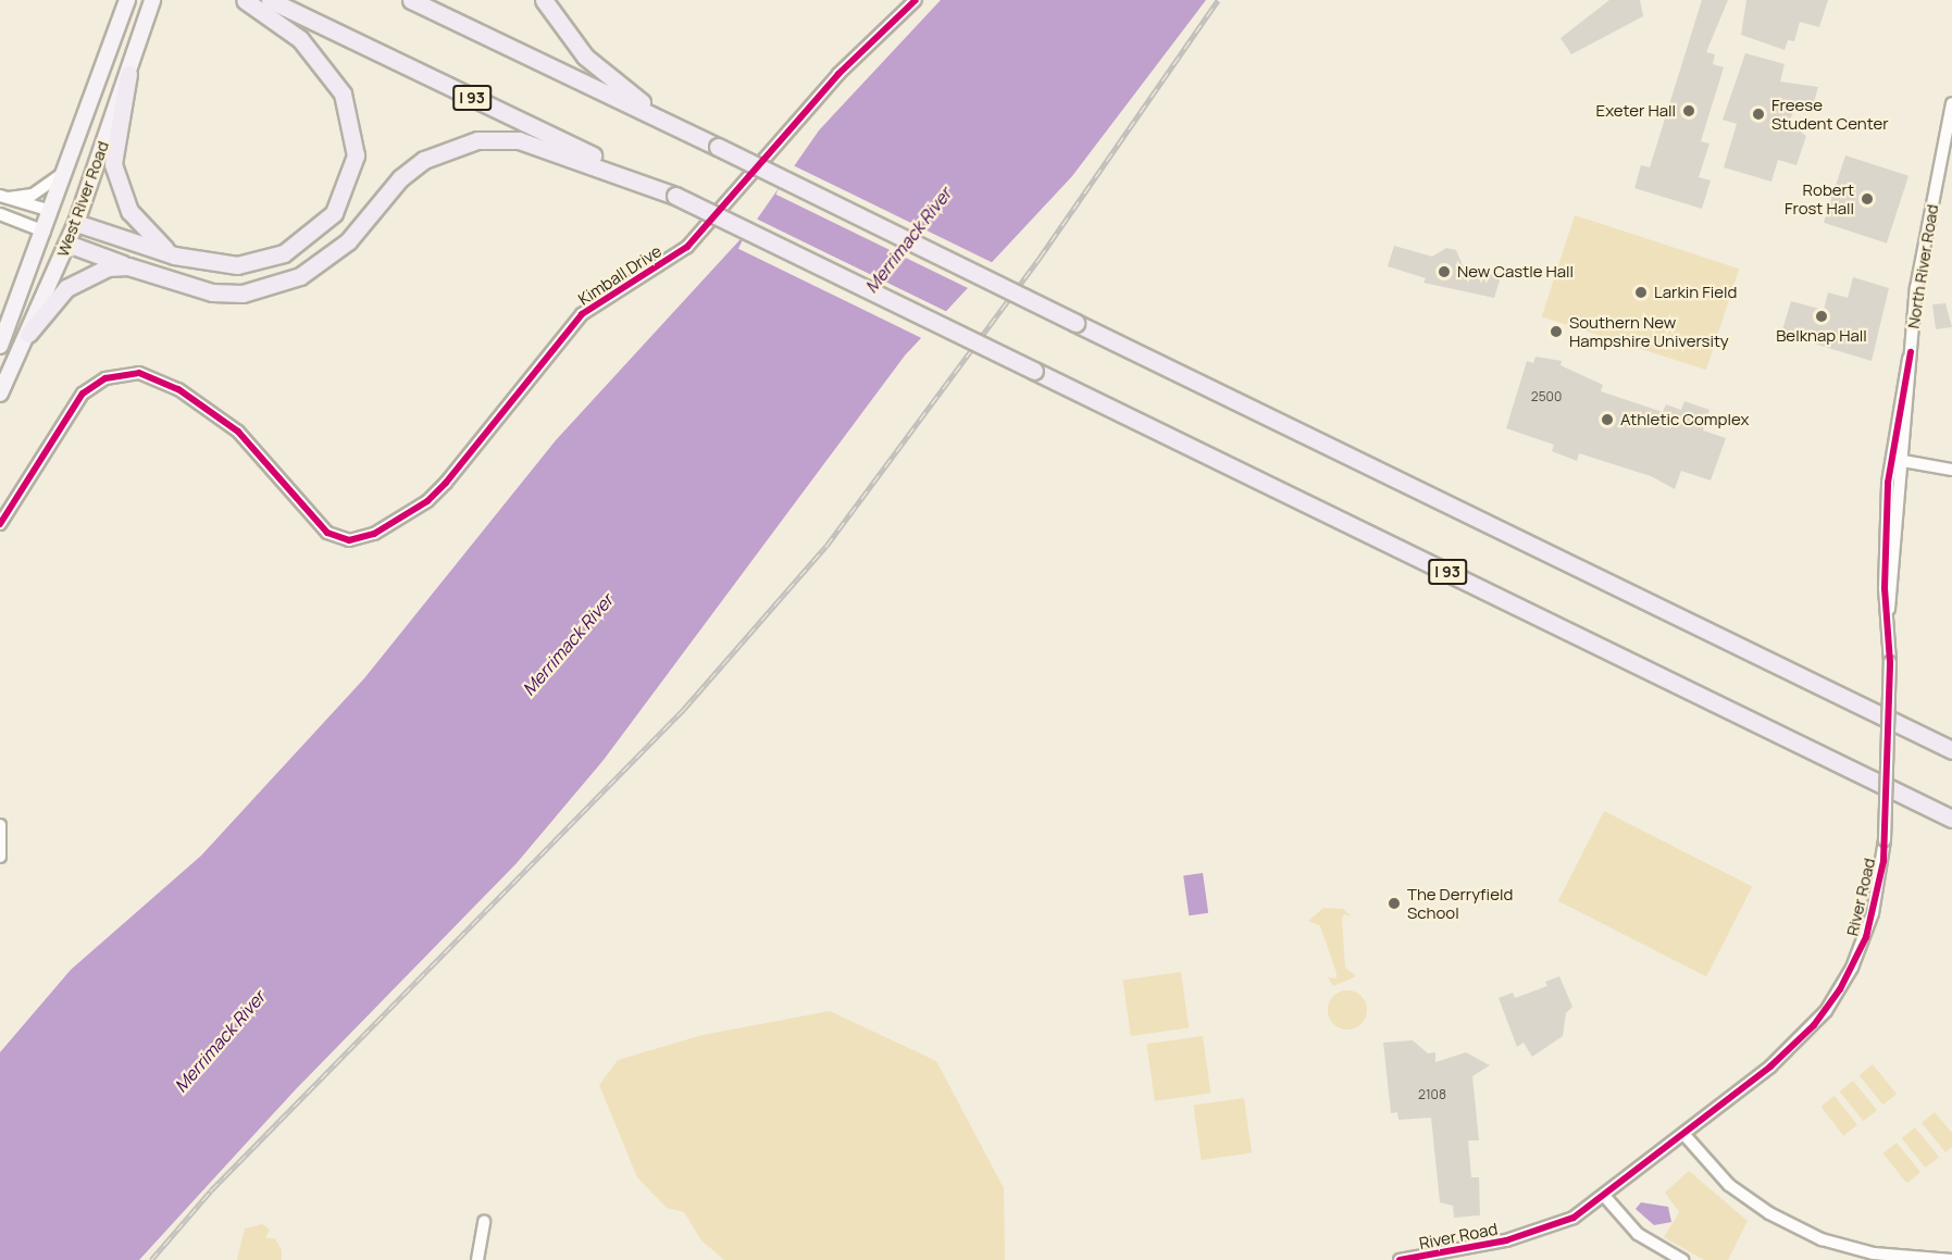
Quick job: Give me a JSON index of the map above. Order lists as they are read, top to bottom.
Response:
{
  "streets": {
    "highway": ["I 93"],
    "main road": ["West River Road"],
    "street": ["North River Road", "Kimball Drive", "River Road"]
  },
  "crossings": [
    ["North River Road", "River Road"]
  ],
  "water": ["Merrimack River"],
  "places": [
    "Exeter Hall",
    "Freese Student Center",
    "Robert Frost Hall",
    "New Castle Hall",
    "Larkin Field",
    "Belknap Hall",
    "Southern New Hampshire University",
    "Athletic Complex",
    "The Derryfield School"
  ],
  "house_numbers": ["2500", "2108"]
}
